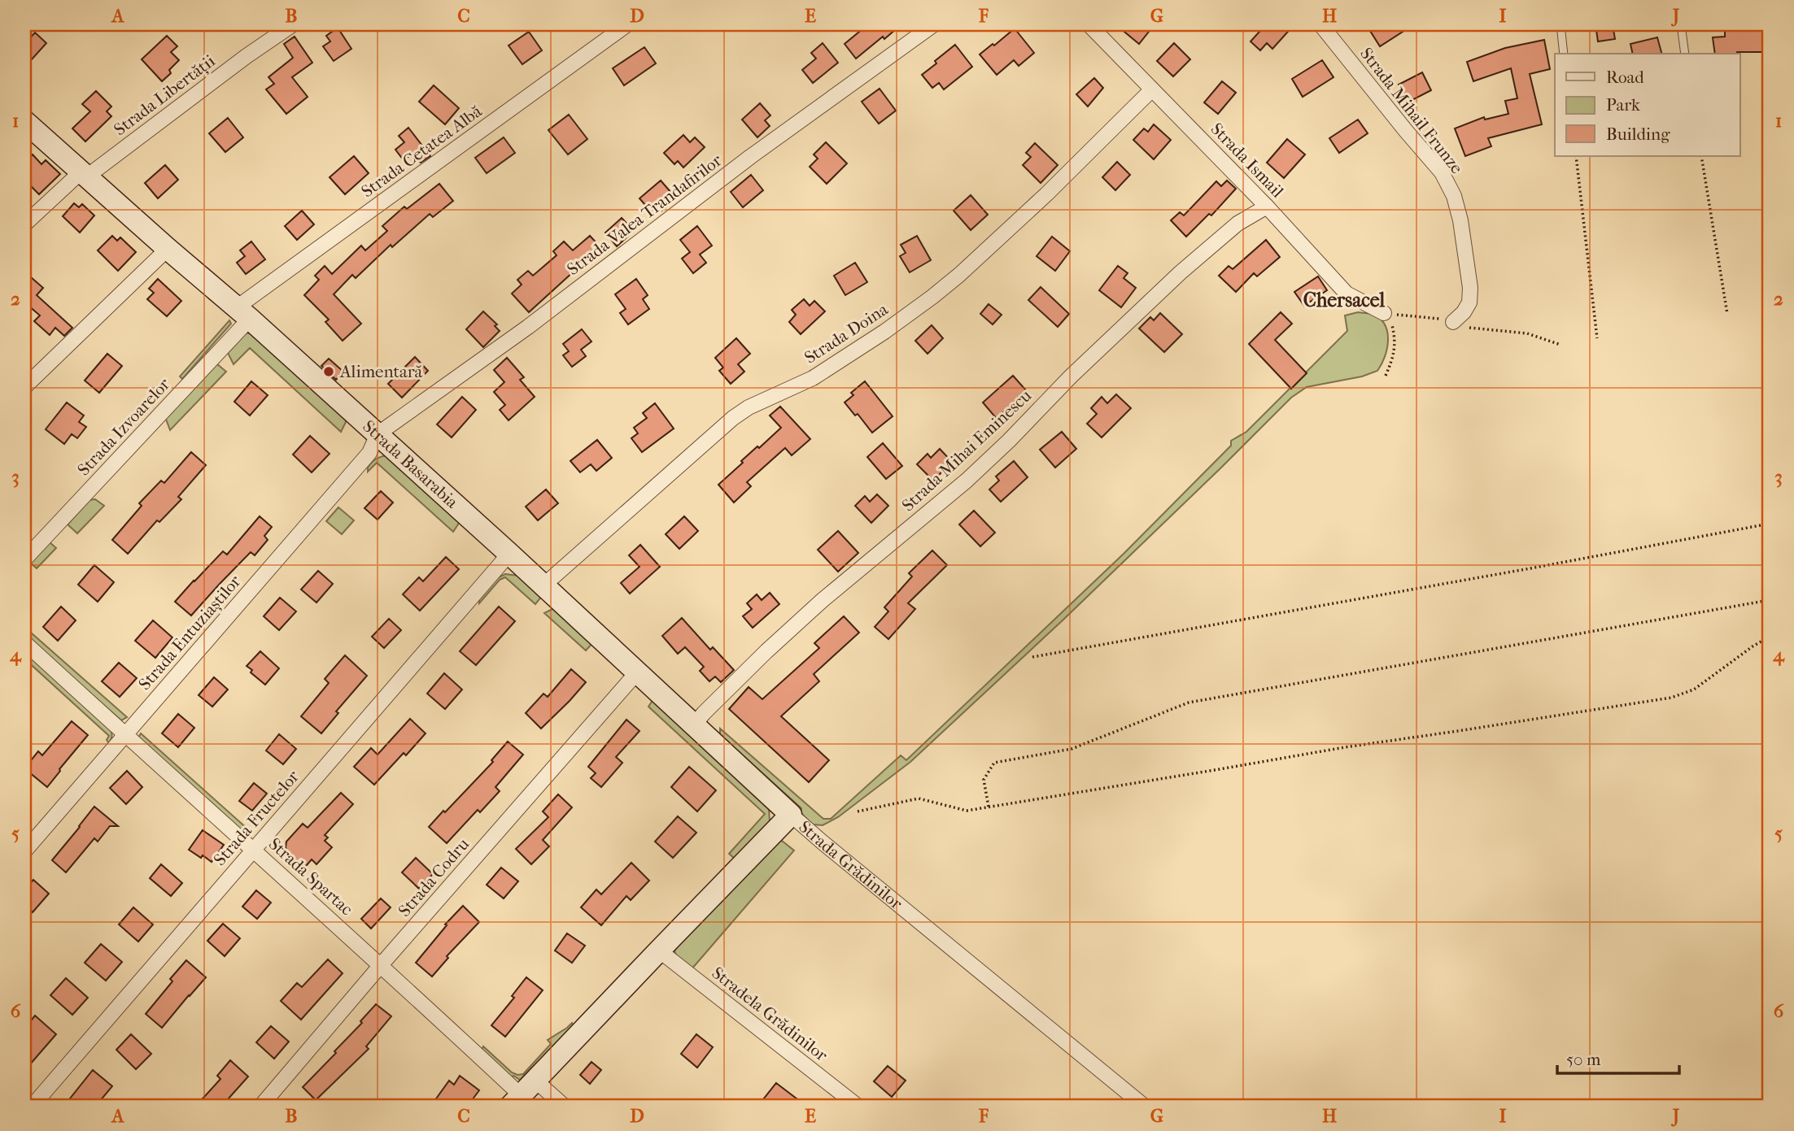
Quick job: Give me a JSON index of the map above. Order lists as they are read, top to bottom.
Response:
{
  "streets": {
    "street": [
      "Strada Libertății",
      "Strada Mihail Frunze",
      "Strada Cetatea Albă",
      "Strada Ismail",
      "Strada Valea Trandafirilor",
      "Strada Doina",
      "Strada Izvoarelor",
      "Strada Mihai Eminescu",
      "Strada Basarabia",
      "Strada Entuziaștilor",
      "Strada Fructelor",
      "Strada Grădinilor",
      "Strada Spartac",
      "Strada Codru",
      "Stradela Grădinilor"
    ]
  },
  "crossings": [
    ["Strada Libertății", "Strada Basarabia"],
    ["Strada Cetatea Albă", "Strada Izvoarelor"],
    ["Strada Cetatea Albă", "Strada Basarabia"],
    ["Strada Ismail", "Strada Doina"],
    ["Strada Ismail", "Strada Mihai Eminescu"],
    ["Strada Valea Trandafirilor", "Strada Basarabia"],
    ["Strada Valea Trandafirilor", "Strada Entuziaștilor"],
    ["Strada Doina", "Strada Basarabia"],
    ["Strada Izvoarelor", "Strada Basarabia"],
    ["Strada Mihai Eminescu", "Strada Basarabia"],
    ["Strada Basarabia", "Strada Entuziaștilor"],
    ["Strada Basarabia", "Strada Fructelor"],
    ["Strada Basarabia", "Strada Grădinilor"],
    ["Strada Basarabia", "Strada Codru"],
    ["Strada Entuziaștilor", "Strada Spartac"],
    ["Strada Fructelor", "Strada Spartac"],
    ["Strada Grădinilor", "Strada Spartac"],
    ["Strada Grădinilor", "Stradela Grădinilor"],
    ["Strada Spartac", "Strada Codru"]
  ],
  "districts": ["Chersacel"],
  "places": ["Alimentară"],
  "legend": ["Road", "Park", "Building"],
  "scale_bar": "50 m",
  "grid": {
    "columns": [
      "A",
      "B",
      "C",
      "D",
      "E",
      "F",
      "G",
      "H",
      "I",
      "J"
    ],
    "rows": [
      "1",
      "2",
      "3",
      "4",
      "5",
      "6"
    ]
  }
}
